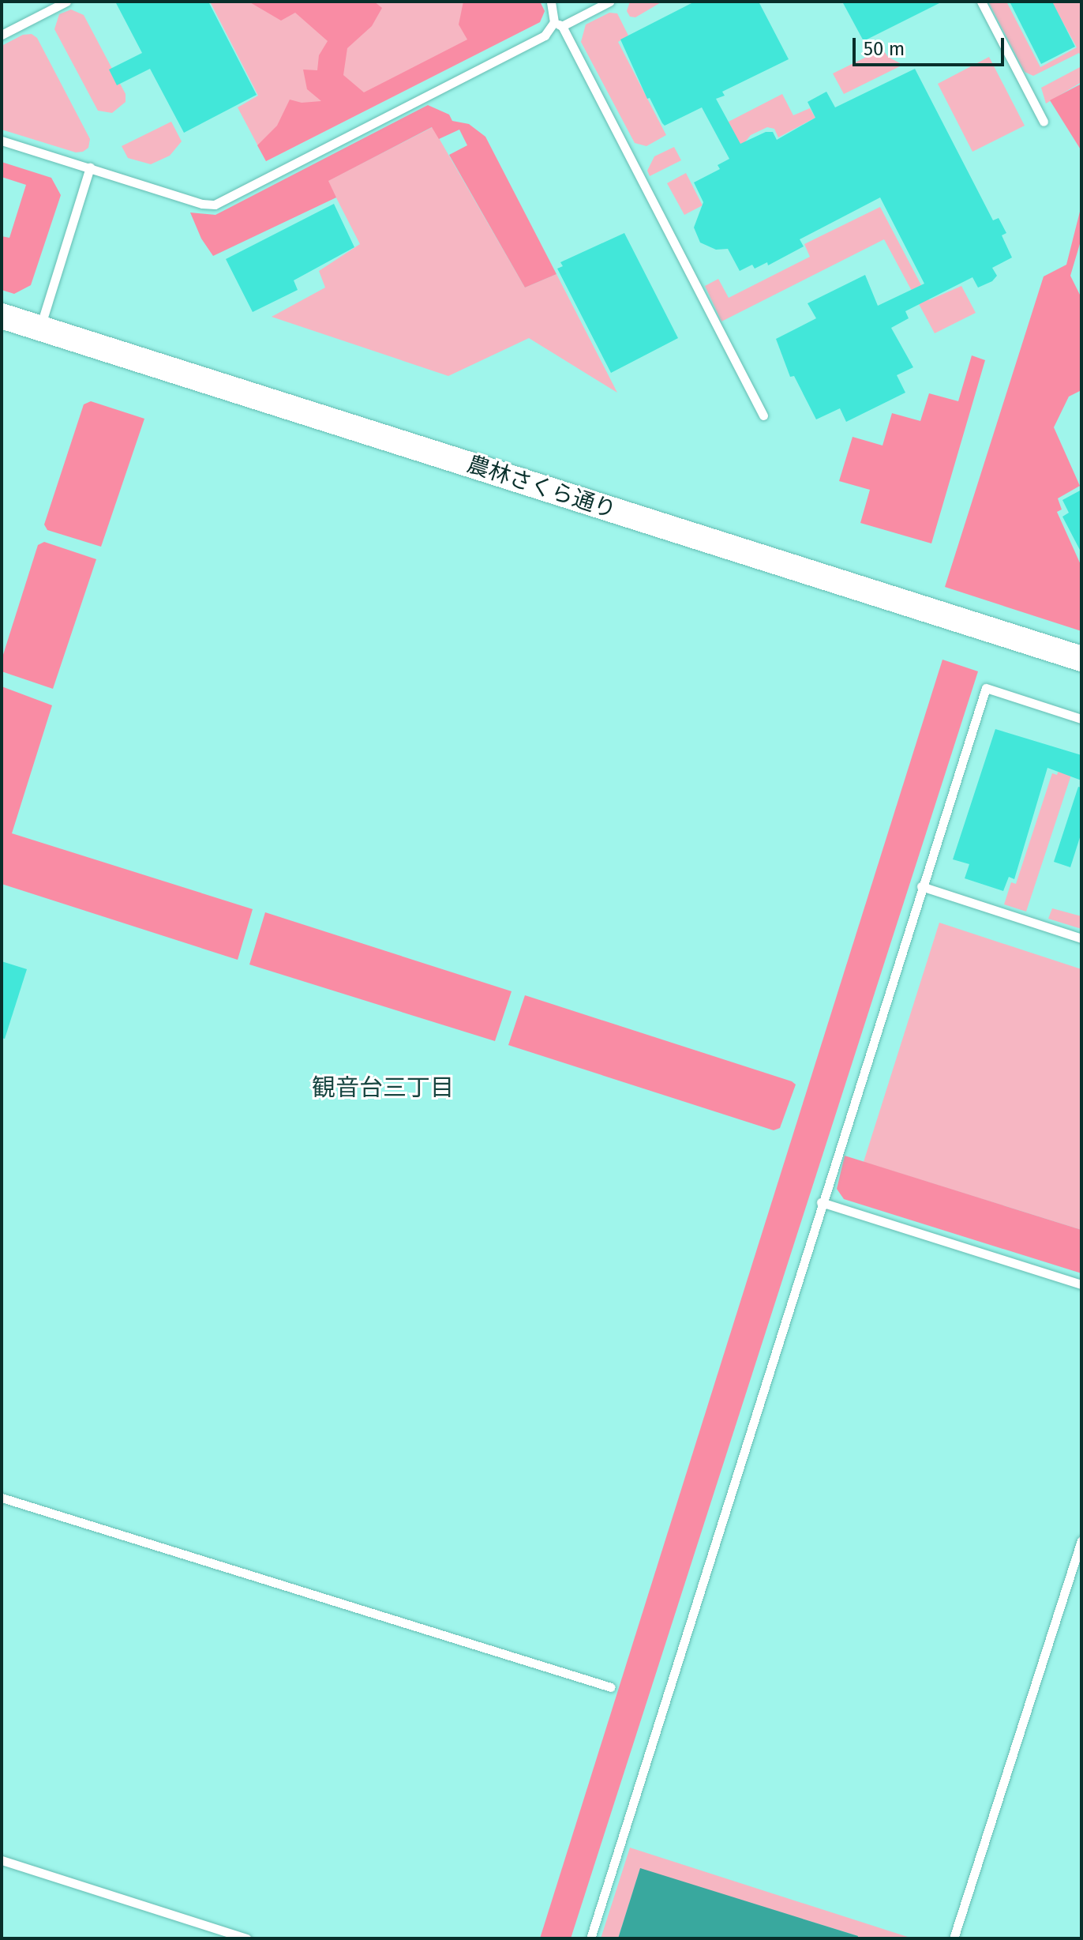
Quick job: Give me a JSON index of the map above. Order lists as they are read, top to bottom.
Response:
{
  "streets": {
    "street": ["農林さくら通り"]
  },
  "districts": ["観音台三丁目"],
  "scale_bar": "50 m"
}
